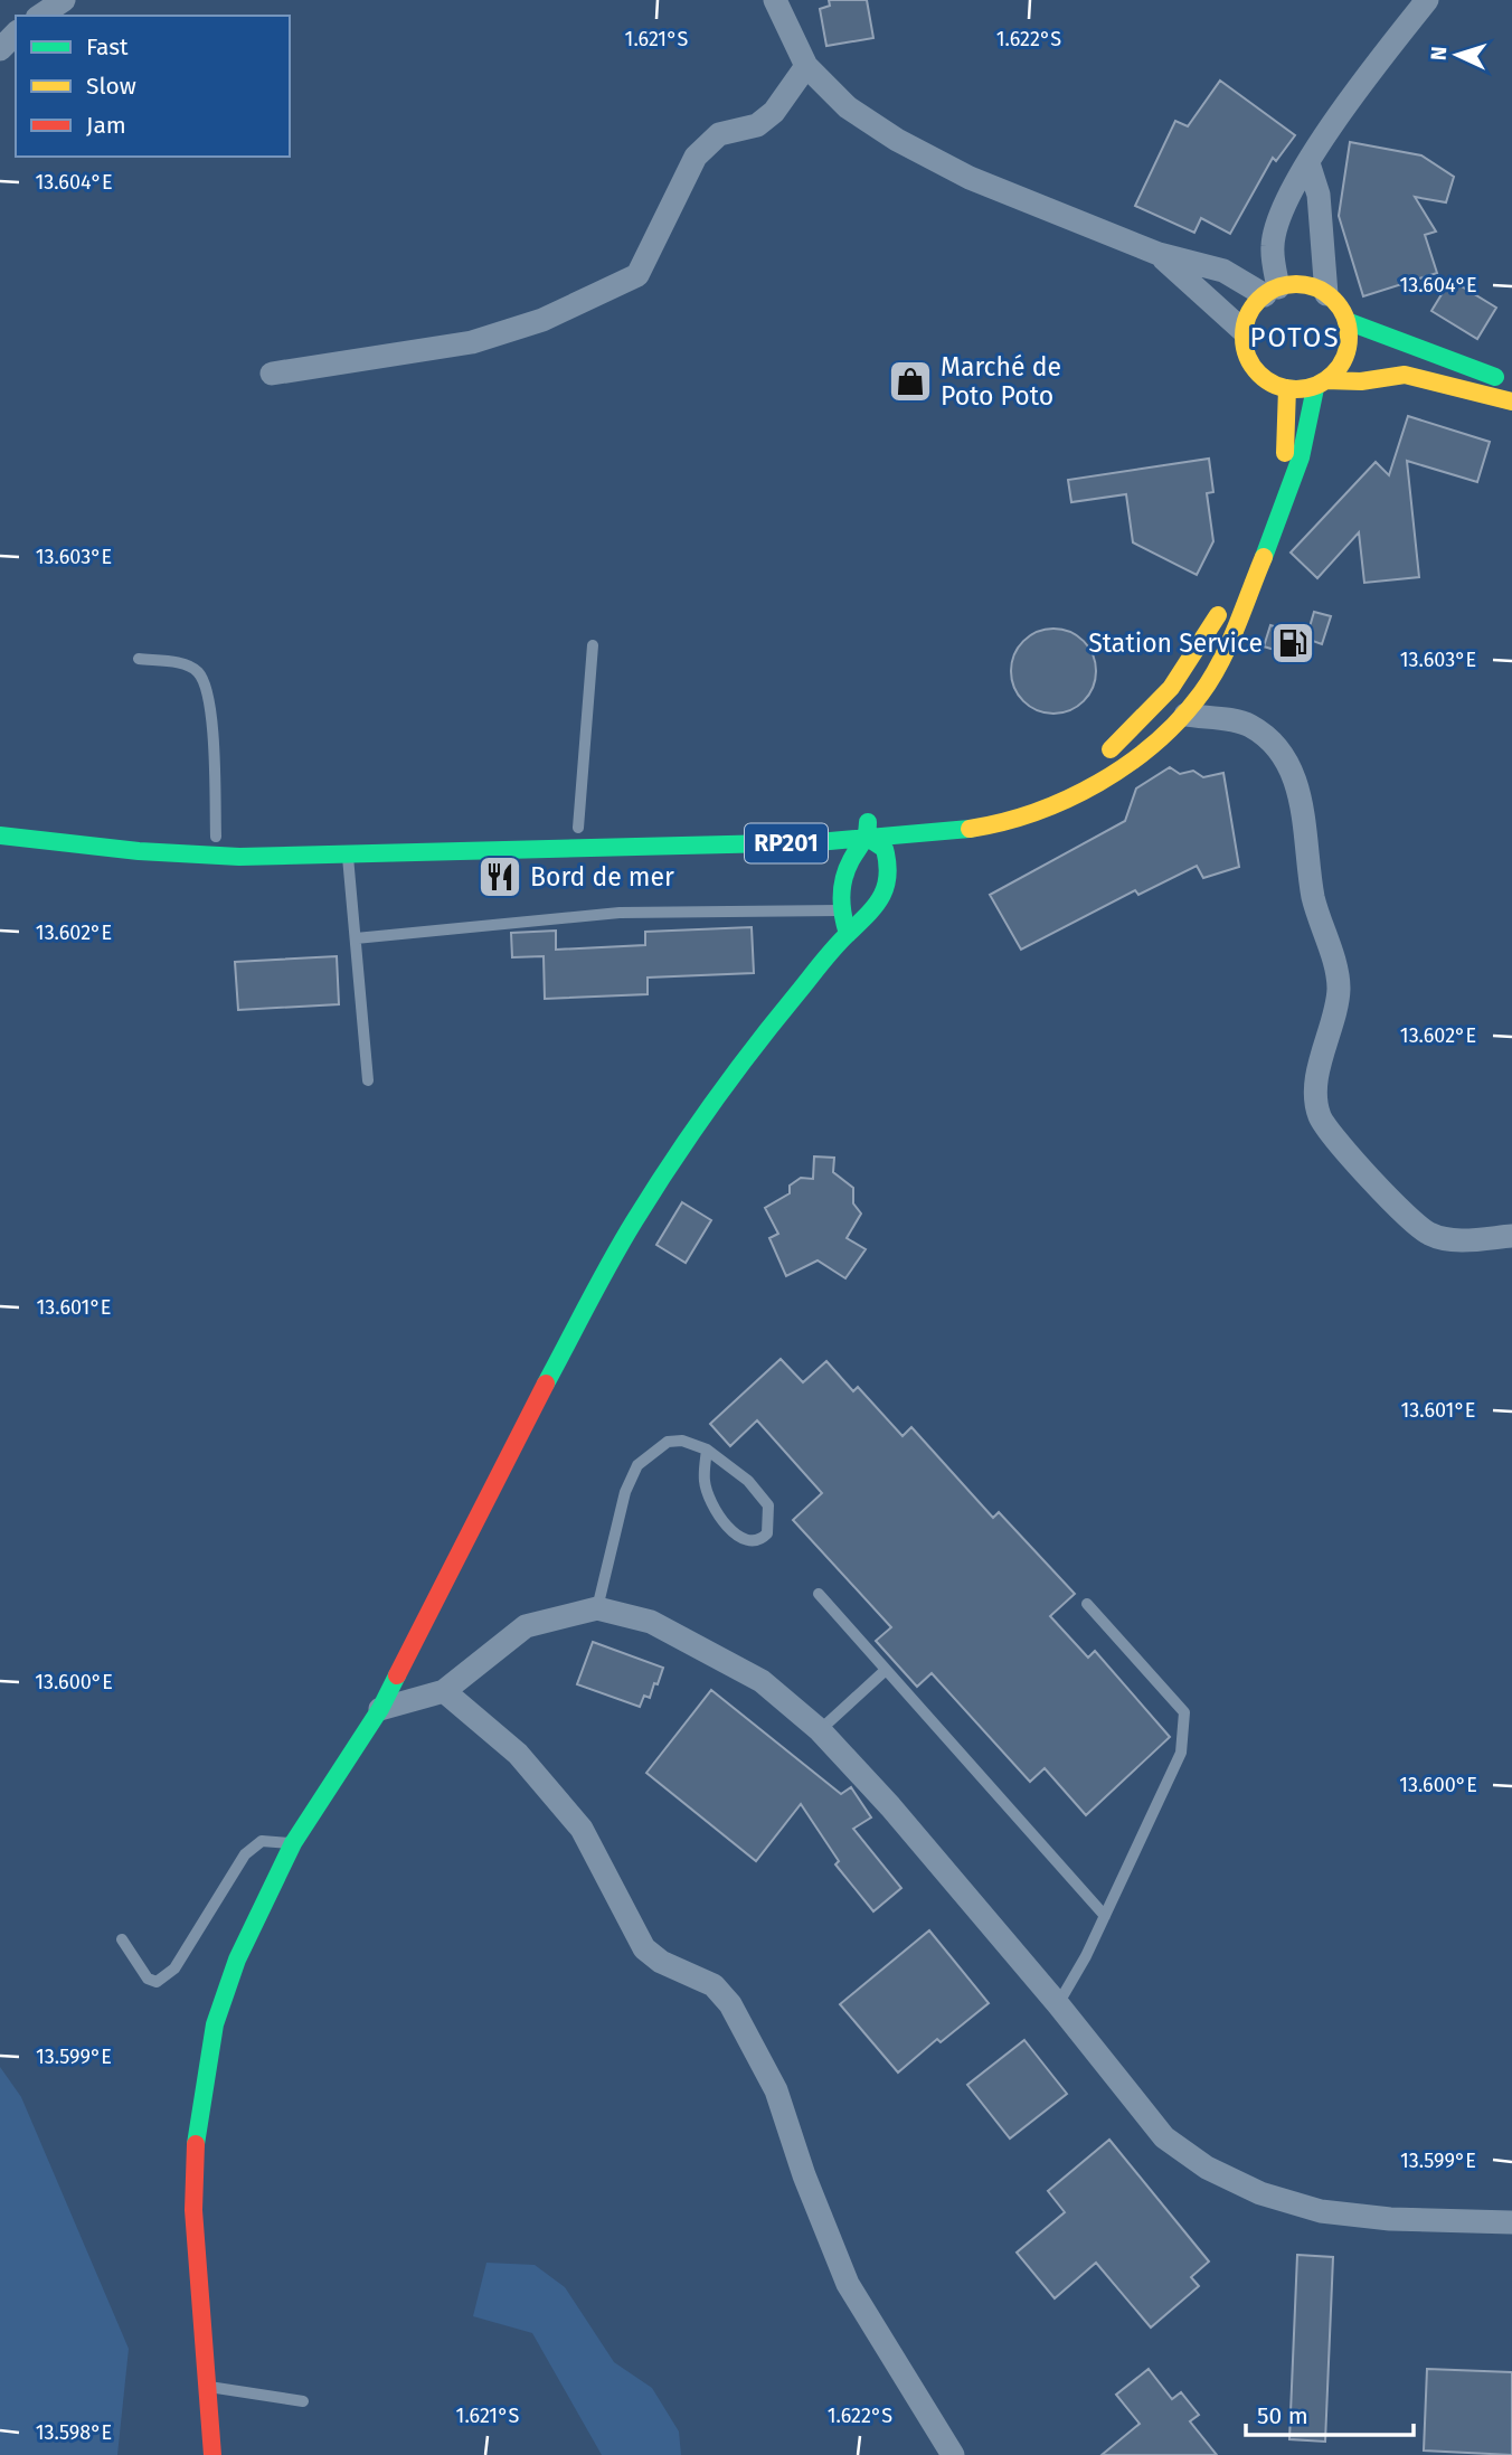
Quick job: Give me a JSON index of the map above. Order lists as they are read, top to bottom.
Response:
{
  "streets": {
    "main road": ["RP201"]
  },
  "districts": ["POTOS"],
  "places": {
    "shop": ["Marché de Poto Poto"],
    "fuel station": ["Station Service"],
    "restaurant": ["Bord de mer"]
  },
  "legend": ["Fast", "Slow", "Jam"],
  "scale_bar": "50 m",
  "north": "left",
  "coordinates": [
    "1.621°S",
    "1.622°S",
    "13.604°E",
    "13.603°E",
    "13.602°E",
    "13.601°E",
    "13.600°E",
    "13.599°E",
    "13.598°E"
  ]
}
